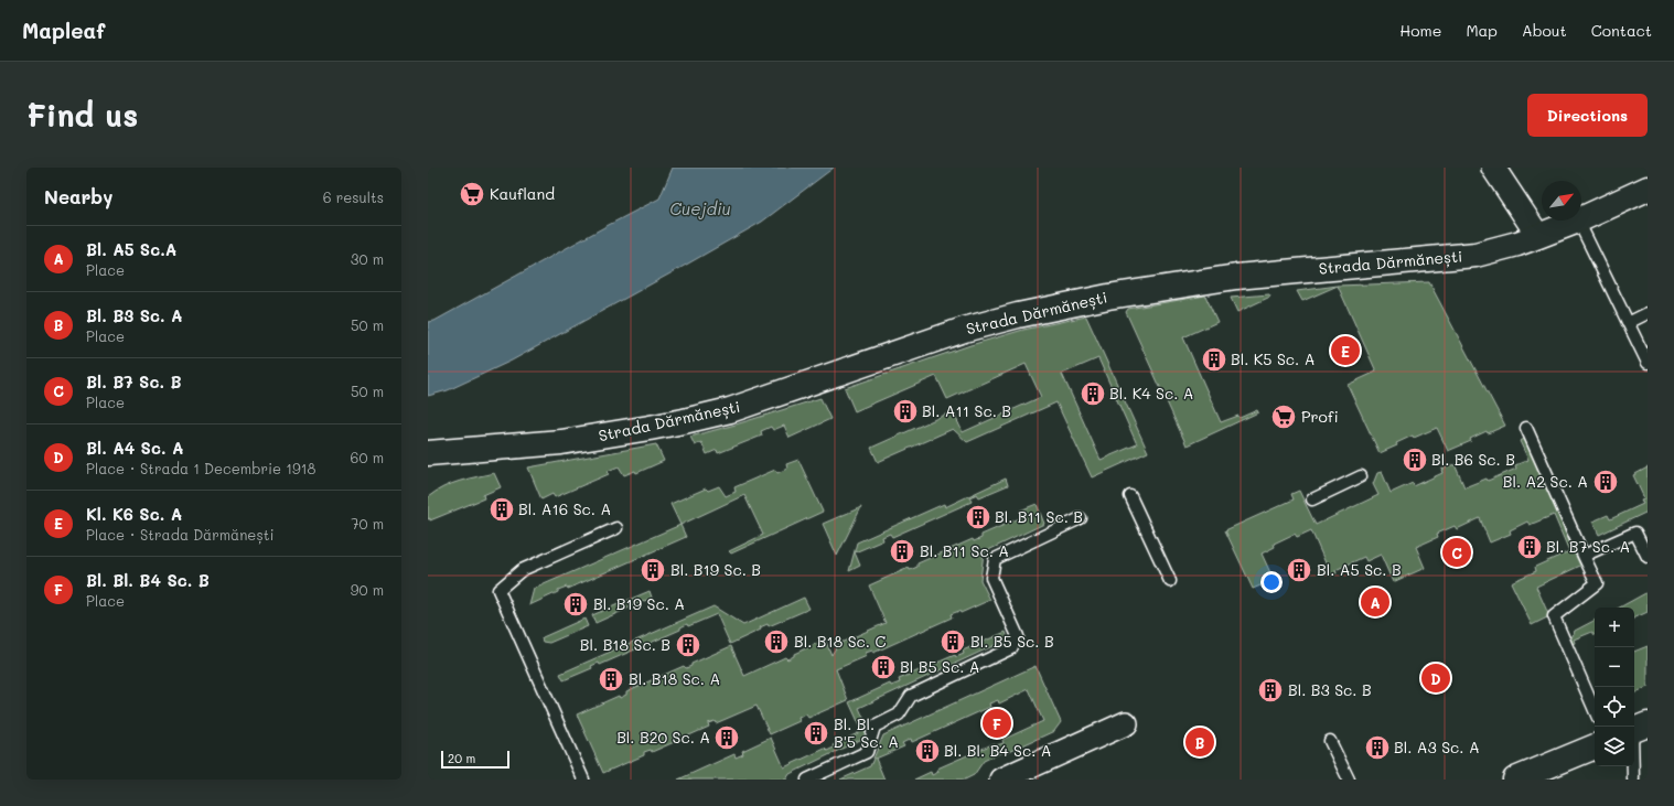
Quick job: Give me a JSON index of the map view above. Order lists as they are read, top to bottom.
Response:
{
  "streets": {
    "street": ["Strada Dărmănești"]
  },
  "water": ["Cuejdiu"],
  "places": {
    "supermarket": ["Kaufland", "Profi"],
    "building": [
      "Bl. K5 Sc. A",
      "Bl. K4 Sc. A",
      "Bl. A11 Sc. B",
      "Bl. B6 Sc. B",
      "Bl. A2 Sc. A",
      "Bl. A16 Sc. A",
      "Bl. B11 Sc. B",
      "Bl. B7 Sc. A",
      "Bl. B11 Sc. A",
      "Bl. B19 Sc. B",
      "Bl. A5 Sc. B",
      "Bl. B19 Sc. A",
      "Bl. B18 Sc. C",
      "Bl. B5 Sc. B",
      "Bl. B18 Sc. B",
      "Bl B5 Sc. A",
      "Bl. B18 Sc. A",
      "Bl. B3 Sc. B",
      "Bl. Bl. B'5 Sc. A",
      "Bl. B20 Sc. A",
      "Bl. A3 Sc. A",
      "Bl. Bl. B4 Sc. A"
    ]
  },
  "scale_bar": "20 m",
  "north": "top right",
  "page": {
    "header": "Mapleaf",
    "nav": [
      "Home",
      "Map",
      "About",
      "Contact"
    ],
    "buttons": "Directions",
    "title": "Find us",
    "heading": ["Nearby", "6 results"],
    "list": [
      {
        "mark": "A",
        "name": "Bl. A5 Sc.A",
        "note": "Place",
        "value": "30 m"
      },
      {
        "mark": "B",
        "name": "Bl. B3 Sc. A",
        "note": "Place",
        "value": "50 m"
      },
      {
        "mark": "C",
        "name": "Bl. B7 Sc. B",
        "note": "Place",
        "value": "50 m"
      },
      {
        "mark": "D",
        "name": "Bl. A4 Sc. A",
        "note": "Place · Strada 1 Decembrie 1918",
        "value": "60 m"
      },
      {
        "mark": "E",
        "name": "Kl. K6 Sc. A",
        "note": "Place · Strada Dărmănești",
        "value": "70 m"
      },
      {
        "mark": "F",
        "name": "Bl. Bl. B4 Sc. B",
        "note": "Place",
        "value": "90 m"
      }
    ],
    "pins": [
      "E",
      "C",
      "A",
      "D",
      "F",
      "B"
    ],
    "map_buttons": ["+", "−"],
    "scale": "20 m"
  }
}
